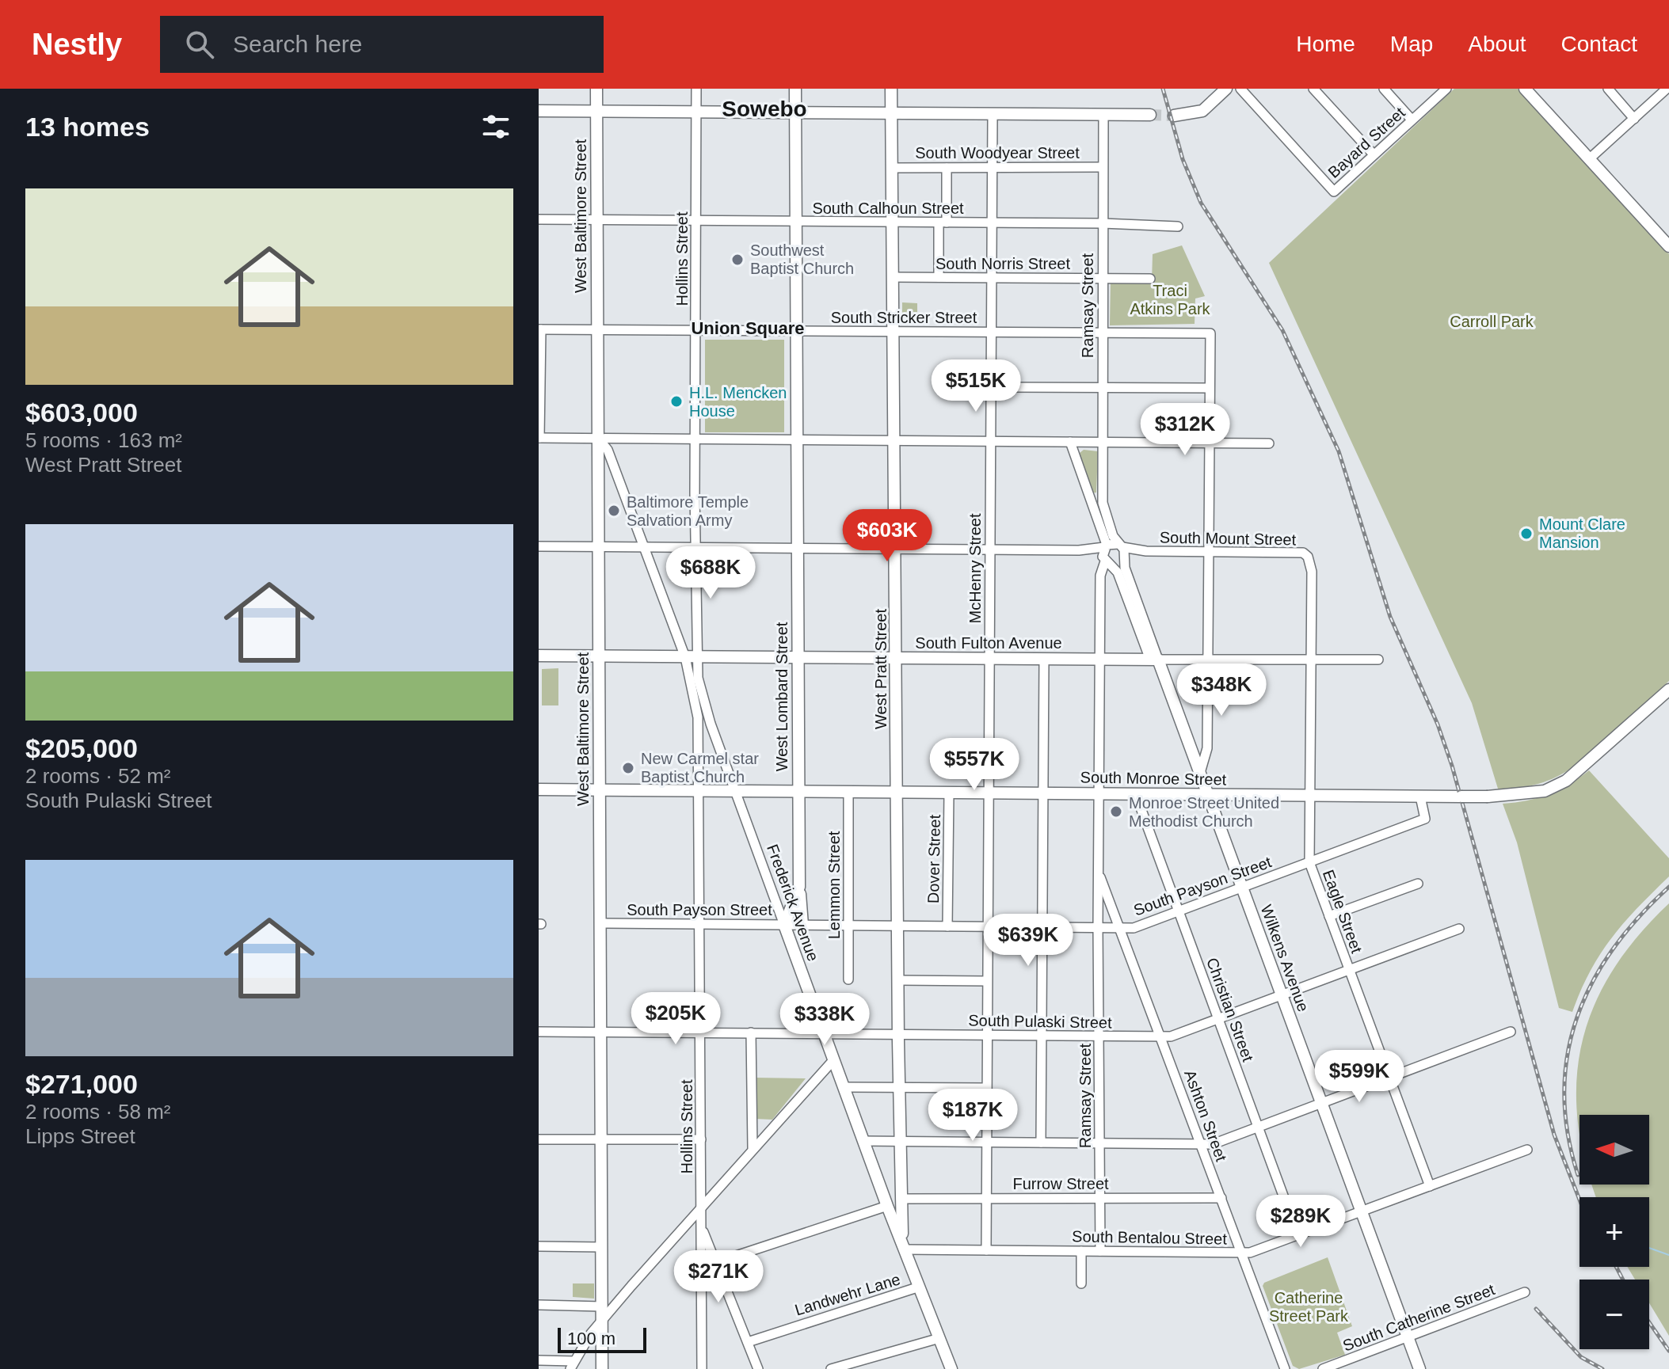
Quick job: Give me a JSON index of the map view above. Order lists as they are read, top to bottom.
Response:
{
  "streets": {
    "main road": [
      "West Baltimore Street",
      "South Fulton Avenue",
      "West Pratt Street",
      "West Lombard Street",
      "South Monroe Street",
      "Frederick Avenue",
      "Wilkens Avenue"
    ],
    "street": [
      "Bayard Street",
      "South Woodyear Street",
      "South Calhoun Street",
      "Hollins Street",
      "South Norris Street",
      "Ramsay Street",
      "South Stricker Street",
      "South Mount Street",
      "McHenry Street",
      "Dover Street",
      "Lemmon Street",
      "South Payson Street",
      "Eagle Street",
      "Christian Street",
      "South Pulaski Street",
      "Ashton Street",
      "Furrow Street",
      "South Bentalou Street",
      "Landwehr Lane",
      "South Catherine Street"
    ]
  },
  "crossings": [
    ["South Woodyear Street", "Ramsay Street"],
    ["South Woodyear Street", "McHenry Street"],
    ["South Woodyear Street", "West Pratt Street"],
    ["South Calhoun Street", "West Baltimore Street"],
    ["South Calhoun Street", "Hollins Street"],
    ["South Calhoun Street", "Ramsay Street"],
    ["South Calhoun Street", "McHenry Street"],
    ["South Calhoun Street", "West Pratt Street"],
    ["South Calhoun Street", "West Lombard Street"],
    ["West Baltimore Street", "South Stricker Street"],
    ["West Baltimore Street", "South Fulton Avenue"],
    ["West Baltimore Street", "South Monroe Street"],
    ["West Baltimore Street", "South Payson Street"],
    ["West Baltimore Street", "Frederick Avenue"],
    ["West Baltimore Street", "South Pulaski Street"],
    ["Hollins Street", "South Stricker Street"],
    ["Hollins Street", "South Fulton Avenue"],
    ["Hollins Street", "South Monroe Street"],
    ["Hollins Street", "South Payson Street"],
    ["Hollins Street", "Frederick Avenue"],
    ["Hollins Street", "South Pulaski Street"],
    ["South Norris Street", "Ramsay Street"],
    ["South Norris Street", "McHenry Street"],
    ["South Norris Street", "West Pratt Street"],
    ["Ramsay Street", "South Stricker Street"],
    ["Ramsay Street", "South Mount Street"],
    ["Ramsay Street", "South Fulton Avenue"],
    ["Ramsay Street", "South Monroe Street"],
    ["Ramsay Street", "South Payson Street"],
    ["Ramsay Street", "Wilkens Avenue"],
    ["Ramsay Street", "South Pulaski Street"],
    ["Ramsay Street", "Ashton Street"],
    ["Ramsay Street", "Furrow Street"],
    ["Ramsay Street", "South Bentalou Street"],
    ["South Stricker Street", "McHenry Street"],
    ["South Stricker Street", "West Pratt Street"],
    ["South Stricker Street", "West Lombard Street"],
    ["South Mount Street", "Eagle Street"],
    ["South Mount Street", "Wilkens Avenue"],
    ["McHenry Street", "South Fulton Avenue"],
    ["McHenry Street", "South Monroe Street"],
    ["McHenry Street", "South Payson Street"],
    ["McHenry Street", "South Pulaski Street"],
    ["McHenry Street", "Furrow Street"],
    ["McHenry Street", "South Bentalou Street"],
    ["South Fulton Avenue", "West Pratt Street"],
    ["South Fulton Avenue", "West Lombard Street"],
    ["South Fulton Avenue", "Frederick Avenue"],
    ["South Fulton Avenue", "Eagle Street"],
    ["South Fulton Avenue", "Wilkens Avenue"],
    ["West Pratt Street", "South Monroe Street"],
    ["West Pratt Street", "South Payson Street"],
    ["West Pratt Street", "Frederick Avenue"],
    ["West Pratt Street", "South Pulaski Street"],
    ["West Pratt Street", "Furrow Street"],
    ["West Pratt Street", "South Bentalou Street"],
    ["West Lombard Street", "South Monroe Street"],
    ["West Lombard Street", "South Payson Street"],
    ["West Lombard Street", "Frederick Avenue"],
    ["South Monroe Street", "Dover Street"],
    ["South Monroe Street", "Lemmon Street"],
    ["South Monroe Street", "South Payson Street"],
    ["South Monroe Street", "Frederick Avenue"],
    ["South Monroe Street", "Eagle Street"],
    ["South Monroe Street", "Wilkens Avenue"],
    ["South Monroe Street", "Christian Street"],
    ["Dover Street", "South Payson Street"],
    ["Lemmon Street", "South Payson Street"],
    ["South Payson Street", "Frederick Avenue"],
    ["South Payson Street", "Eagle Street"],
    ["South Payson Street", "Wilkens Avenue"],
    ["South Payson Street", "Christian Street"],
    ["South Payson Street", "Ashton Street"],
    ["Frederick Avenue", "South Pulaski Street"],
    ["Frederick Avenue", "South Bentalou Street"],
    ["Frederick Avenue", "Landwehr Lane"],
    ["Eagle Street", "South Pulaski Street"],
    ["Eagle Street", "South Bentalou Street"],
    ["Wilkens Avenue", "South Pulaski Street"],
    ["Wilkens Avenue", "South Bentalou Street"],
    ["Wilkens Avenue", "South Catherine Street"],
    ["Christian Street", "South Pulaski Street"],
    ["Christian Street", "South Bentalou Street"],
    ["South Pulaski Street", "Ashton Street"],
    ["Ashton Street", "Furrow Street"],
    ["Ashton Street", "South Bentalou Street"]
  ],
  "districts": ["Sowebo", "Union Square"],
  "parks": ["Traci Atkins Park", "Carroll Park", "Catherine Street Park"],
  "places": [
    "Southwest Baptist Church",
    "H.L. Mencken House",
    "Baltimore Temple Salvation Army",
    "Mount Clare Mansion",
    "New Carmel star Baptist Church",
    "Monroe Street United Methodist Church"
  ],
  "scale_bar": "100 m",
  "north": "left",
  "page": {
    "header": "Nestly",
    "search": "Search here",
    "nav": [
      "Home",
      "Map",
      "About",
      "Contact"
    ],
    "heading": "13 homes",
    "list": [
      {
        "name": "$603,000",
        "note": "5 rooms · 163 m² · West Pratt Street"
      },
      {
        "name": "$205,000",
        "note": "2 rooms · 52 m² · South Pulaski Street"
      },
      {
        "name": "$271,000",
        "note": "2 rooms · 58 m² · Lipps Street"
      }
    ],
    "price": [
      "$515K",
      "$312K",
      "$603K",
      "$688K",
      "$348K",
      "$557K",
      "$639K",
      "$205K",
      "$338K",
      "$599K",
      "$187K",
      "$289K",
      "$271K"
    ],
    "map_buttons": ["+", "−"],
    "scale": "100 m"
  }
}
